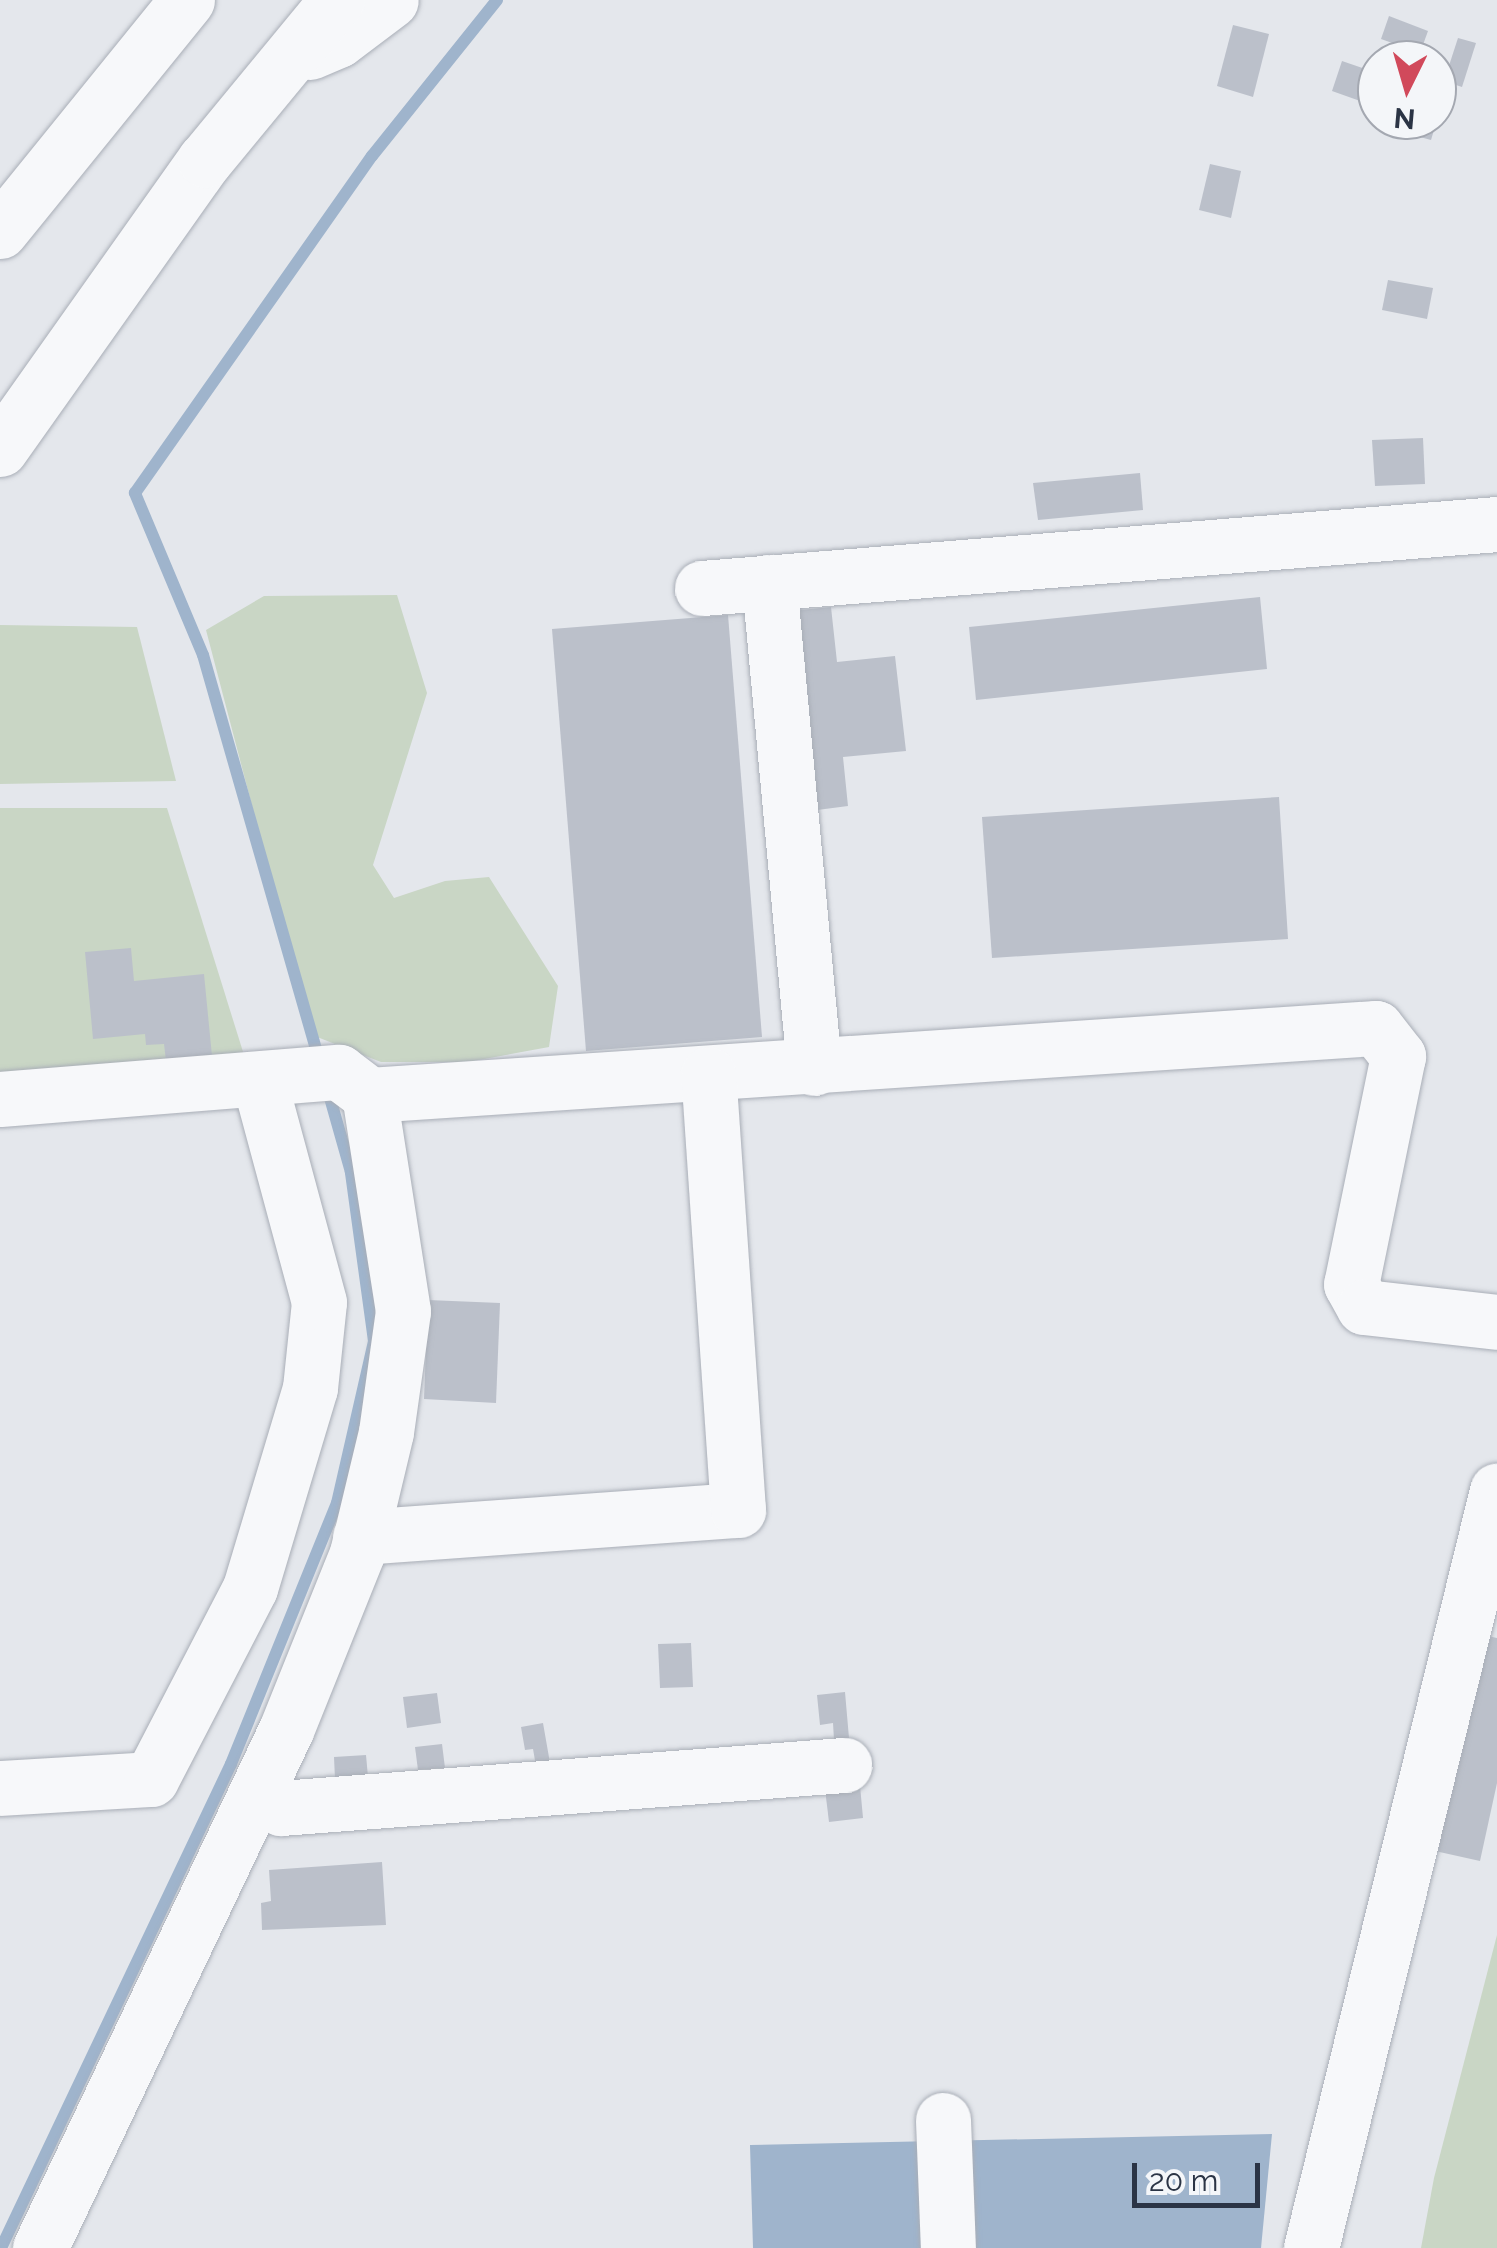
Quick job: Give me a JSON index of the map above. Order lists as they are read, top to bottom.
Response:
{
  "scale_bar": "20 m",
  "north": "bottom"
}
